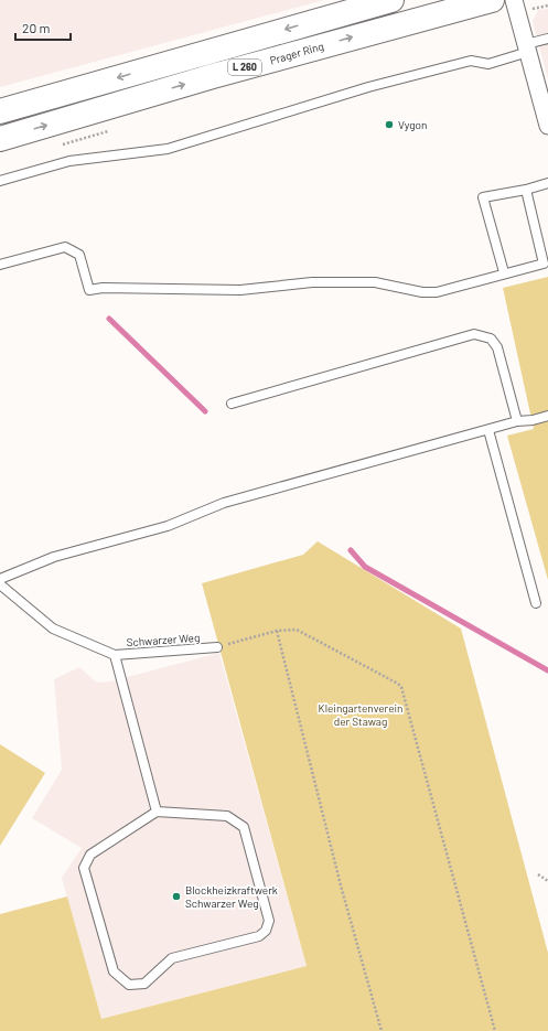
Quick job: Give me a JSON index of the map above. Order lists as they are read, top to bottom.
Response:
{
  "streets": {
    "main road": ["Prager Ring", "L 260"],
    "lane": ["Schwarzer Weg"]
  },
  "parks": ["Kleingartenverein der Stawag"],
  "places": ["Vygon", "Blockheizkraftwerk Schwarzer Weg"],
  "scale_bar": "20 m"
}
